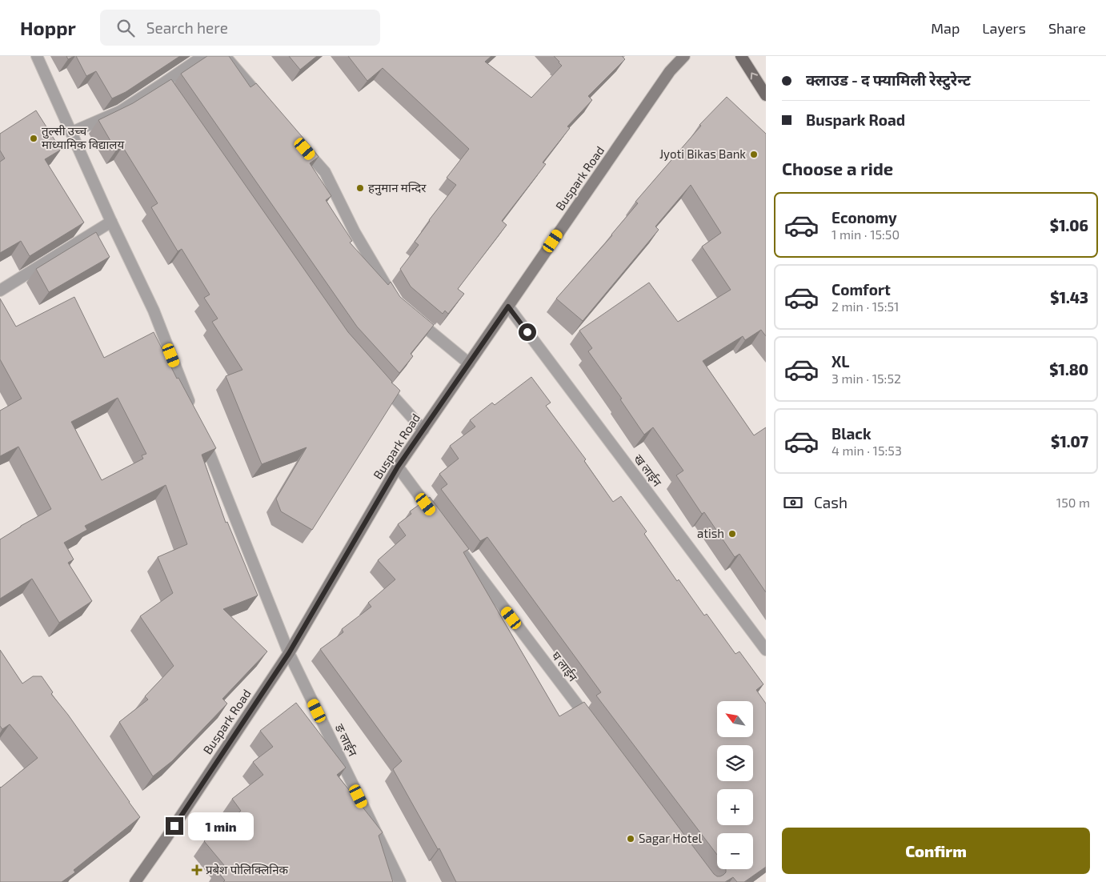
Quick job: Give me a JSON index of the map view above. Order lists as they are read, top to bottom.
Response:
{
  "streets": {
    "main road": ["Buspark Road"],
    "street": ["ख लाईन", "घ लाईन", "ङ लाईन"]
  },
  "crossings": [
    ["Buspark Road", "ख लाईन"],
    ["Buspark Road", "ङ लाईन"]
  ],
  "places": {
    "other": [
      "तुल्सी ‍‍उच्च माध्यामिक विद्यालय",
      "Jyoti Bikas Bank",
      "हनुमान मन्दिर",
      "atish",
      "Sagar Hotel"
    ],
    "health": ["प्रबेश पोलिक्लिनिक"]
  },
  "north": "top left",
  "page": {
    "header": "Hoppr",
    "search": "Search here",
    "nav": ["Map", "Layers", "Share"],
    "banner": ["क्लाउड - द फ्यामिली रेस्टुरेन्ट", "Buspark Road"],
    "heading": "Choose a ride",
    "list": [
      {
        "name": "Economy",
        "note": "1 min · 15:50",
        "value": "$1.06"
      },
      {
        "name": "Comfort",
        "note": "2 min · 15:51",
        "value": "$1.43"
      },
      {
        "name": "XL",
        "note": "3 min · 15:52",
        "value": "$1.80"
      },
      {
        "name": "Black",
        "note": "4 min · 15:53",
        "value": "$1.07"
      }
    ],
    "pay": ["Cash", "150 m"],
    "map_buttons": ["+", "−"],
    "bubble": "1 min",
    "buttons": "Confirm"
  }
}
